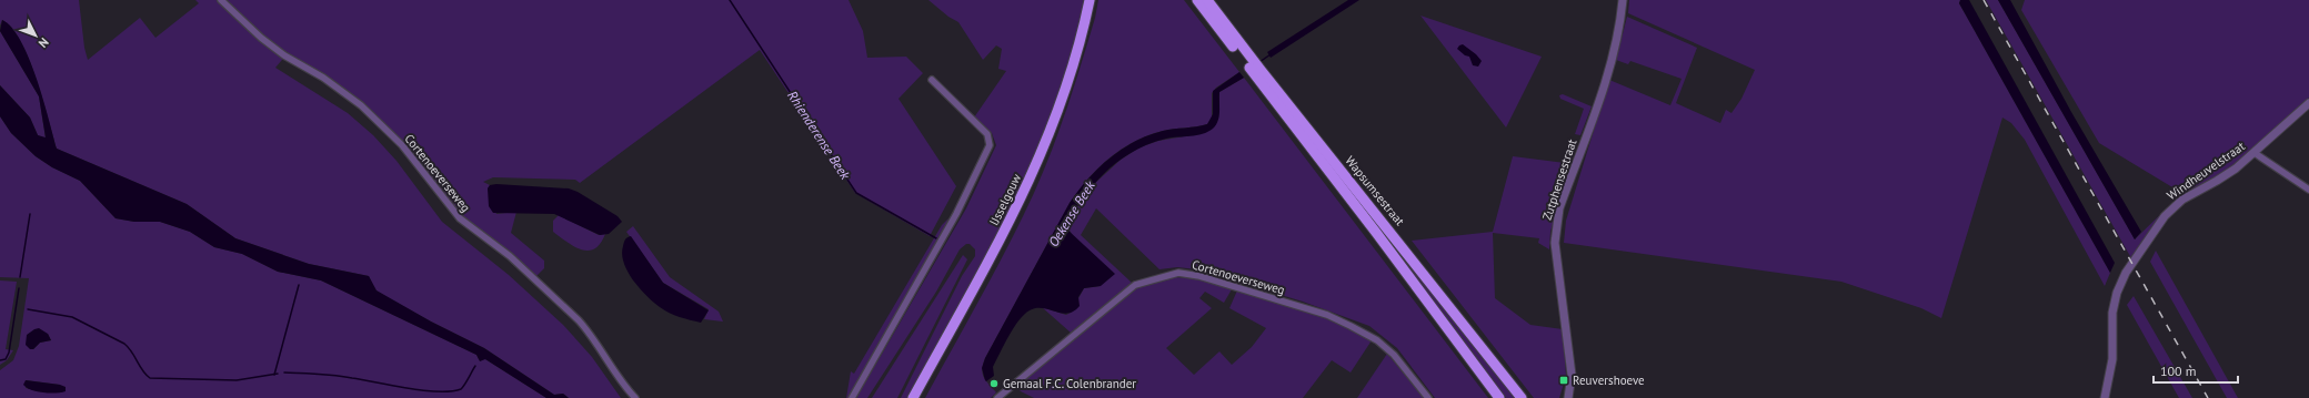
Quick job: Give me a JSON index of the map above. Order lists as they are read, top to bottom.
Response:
{
  "streets": {
    "main road": ["Wapsumsestraat", "IJsselgouw"],
    "street": ["Windheuvelstraat", "Cortenoeverseweg", "Zutphensestraat"]
  },
  "water": ["Rhienderense Beek", "Oekense Beek"],
  "places": {
    "transit": ["Reuvershoeve"],
    "other": ["Gemaal F.C. Colenbrander"]
  },
  "scale_bar": "100 m",
  "north": "bottom right"
}
